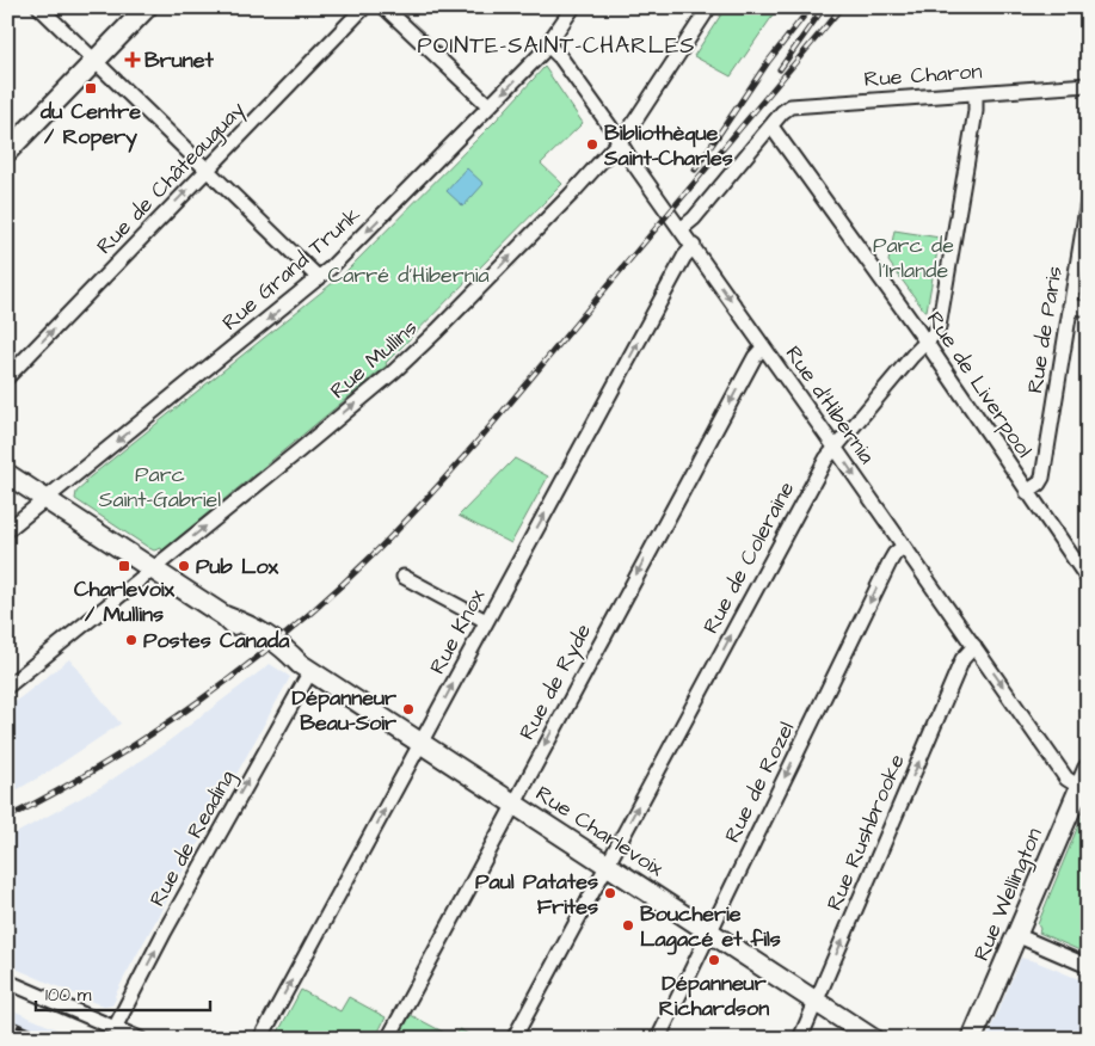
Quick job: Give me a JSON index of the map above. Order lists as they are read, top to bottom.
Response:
{
  "streets": {
    "street": [
      "Rue Charon",
      "Rue de Châteauguay",
      "Rue Grand Trunk",
      "Rue de Paris",
      "Rue Mullins",
      "Rue de Liverpool",
      "Rue d'Hibernia",
      "Rue de Coleraine",
      "Rue Knox",
      "Rue de Ryde",
      "Rue de Rozel",
      "Rue Charlevoix",
      "Rue Rushbrooke",
      "Rue de Reading",
      "Rue Wellington"
    ]
  },
  "crossings": [
    ["Rue Charon", "Rue de Liverpool"],
    ["Rue Charon", "Rue de Coleraine"],
    ["Rue Grand Trunk", "Rue d'Hibernia"],
    ["Rue Grand Trunk", "Rue Charlevoix"],
    ["Rue de Paris", "Rue de Liverpool"],
    ["Rue Mullins", "Rue d'Hibernia"],
    ["Rue Mullins", "Rue Charlevoix"],
    ["Rue de Liverpool", "Rue de Coleraine"],
    ["Rue d'Hibernia", "Rue de Coleraine"],
    ["Rue d'Hibernia", "Rue Knox"],
    ["Rue d'Hibernia", "Rue de Ryde"],
    ["Rue d'Hibernia", "Rue de Rozel"],
    ["Rue d'Hibernia", "Rue Rushbrooke"],
    ["Rue d'Hibernia", "Rue Wellington"],
    ["Rue de Coleraine", "Rue Charlevoix"],
    ["Rue Knox", "Rue Charlevoix"],
    ["Rue de Ryde", "Rue Charlevoix"],
    ["Rue de Rozel", "Rue Charlevoix"],
    ["Rue Charlevoix", "Rue Rushbrooke"],
    ["Rue Charlevoix", "Rue de Reading"]
  ],
  "one_way": [
    "Rue de Châteauguay",
    "Rue Grand Trunk",
    "Rue Mullins",
    "Rue d'Hibernia",
    "Rue de Coleraine",
    "Rue Knox",
    "Rue de Ryde",
    "Rue de Rozel",
    "Rue Rushbrooke",
    "Rue de Reading"
  ],
  "districts": ["POINTE-SAINT-CHARLES"],
  "parks": ["Parc de l'Irlande", "Carré d'Hibernia", "Parc Saint-Gabriel"],
  "places": {
    "health": ["Brunet"],
    "transit": ["du Centre / Ropery", "Charlevoix / Mullins"],
    "other": [
      "Bibliothèque Saint-Charles",
      "Pub Lox",
      "Postes Canada",
      "Dépanneur Beau-Soir",
      "Paul Patates Frites",
      "Boucherie Lagacé et fils",
      "Dépanneur Richardson"
    ]
  },
  "scale_bar": "100 m"
}
